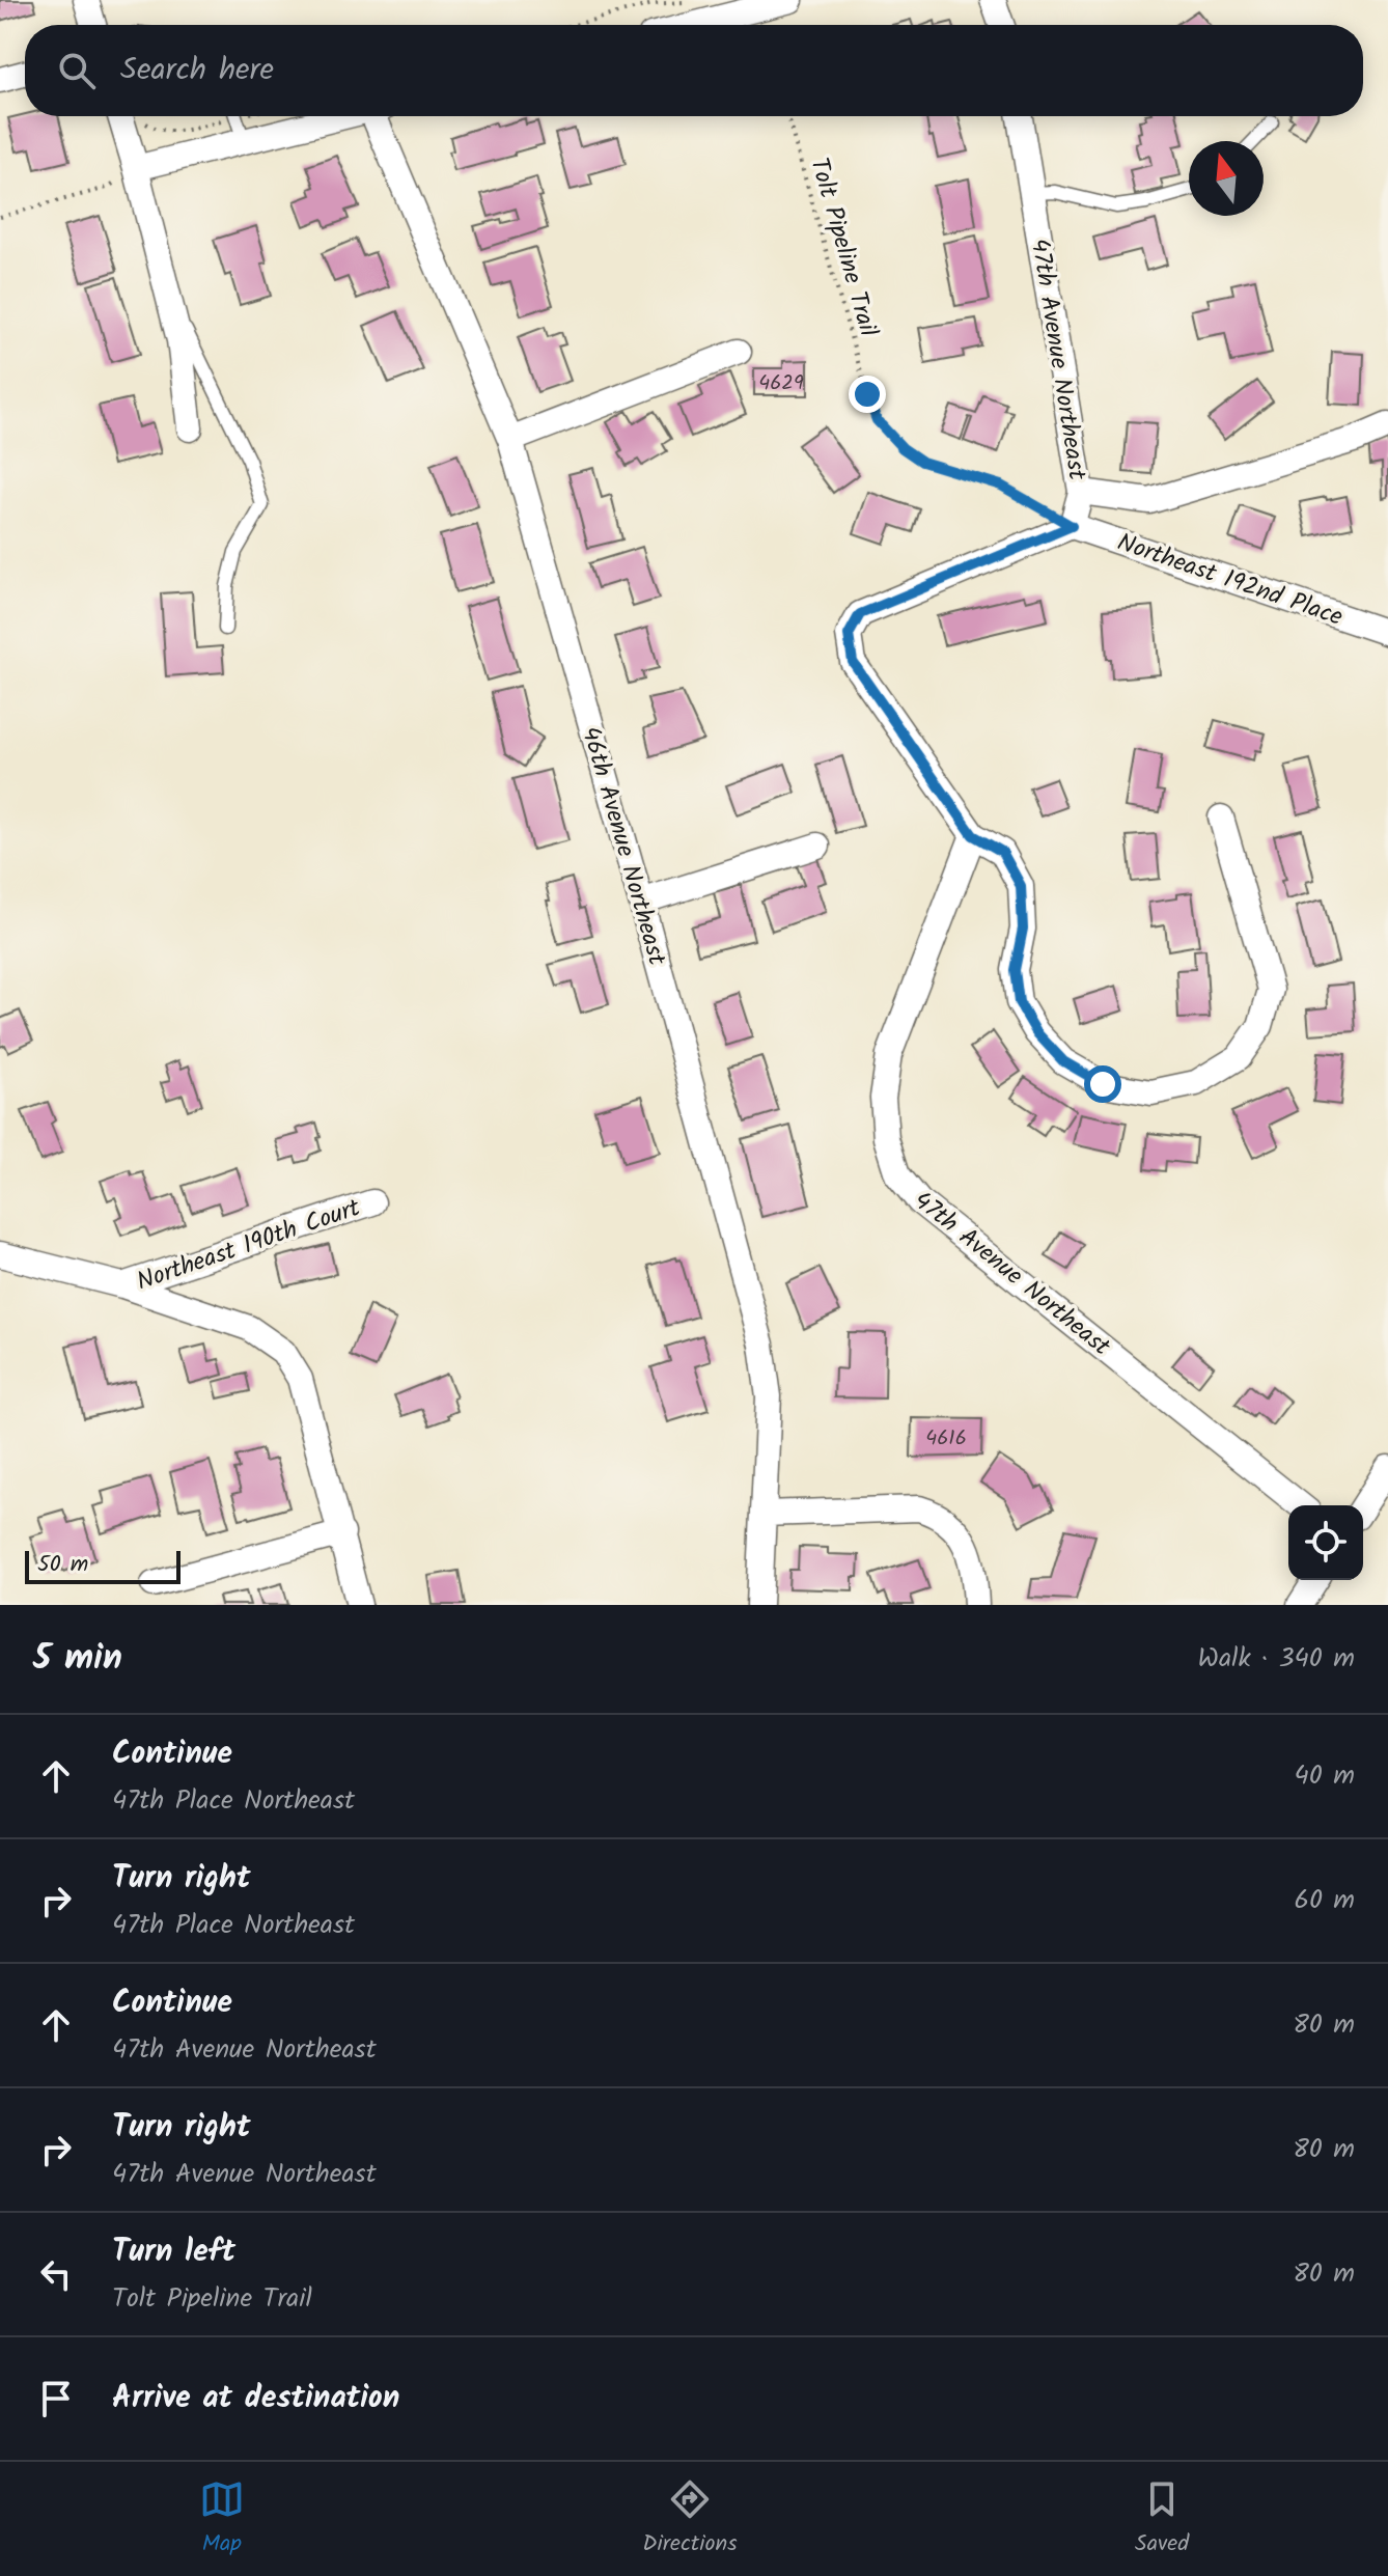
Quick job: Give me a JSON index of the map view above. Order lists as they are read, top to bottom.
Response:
{
  "streets": {
    "street": [
      "47th Avenue Northeast",
      "Northeast 192nd Place",
      "46th Avenue Northeast",
      "Northeast 190th Court"
    ],
    "path": ["Tolt Pipeline Trail"]
  },
  "crossings": [
    ["Tolt Pipeline Trail", "47th Avenue Northeast"],
    ["Tolt Pipeline Trail", "Northeast 192nd Place"],
    ["47th Avenue Northeast", "Northeast 192nd Place"]
  ],
  "house_numbers": ["4629", "4616"],
  "scale_bar": "50 m",
  "north": "top",
  "page": {
    "search": "Search here",
    "scale": "50 m",
    "heading": ["5 min", "Walk · 340 m"],
    "list": [
      ["Continue", "47th Place Northeast", "40 m"],
      ["Turn right", "47th Place Northeast", "60 m"],
      ["Continue", "47th Avenue Northeast", "80 m"],
      ["Turn right", "47th Avenue Northeast", "80 m"],
      ["Turn left", "Tolt Pipeline Trail", "80 m"],
      "Arrive at destination"
    ],
    "nav": ["Map", "Directions", "Saved"]
  }
}
